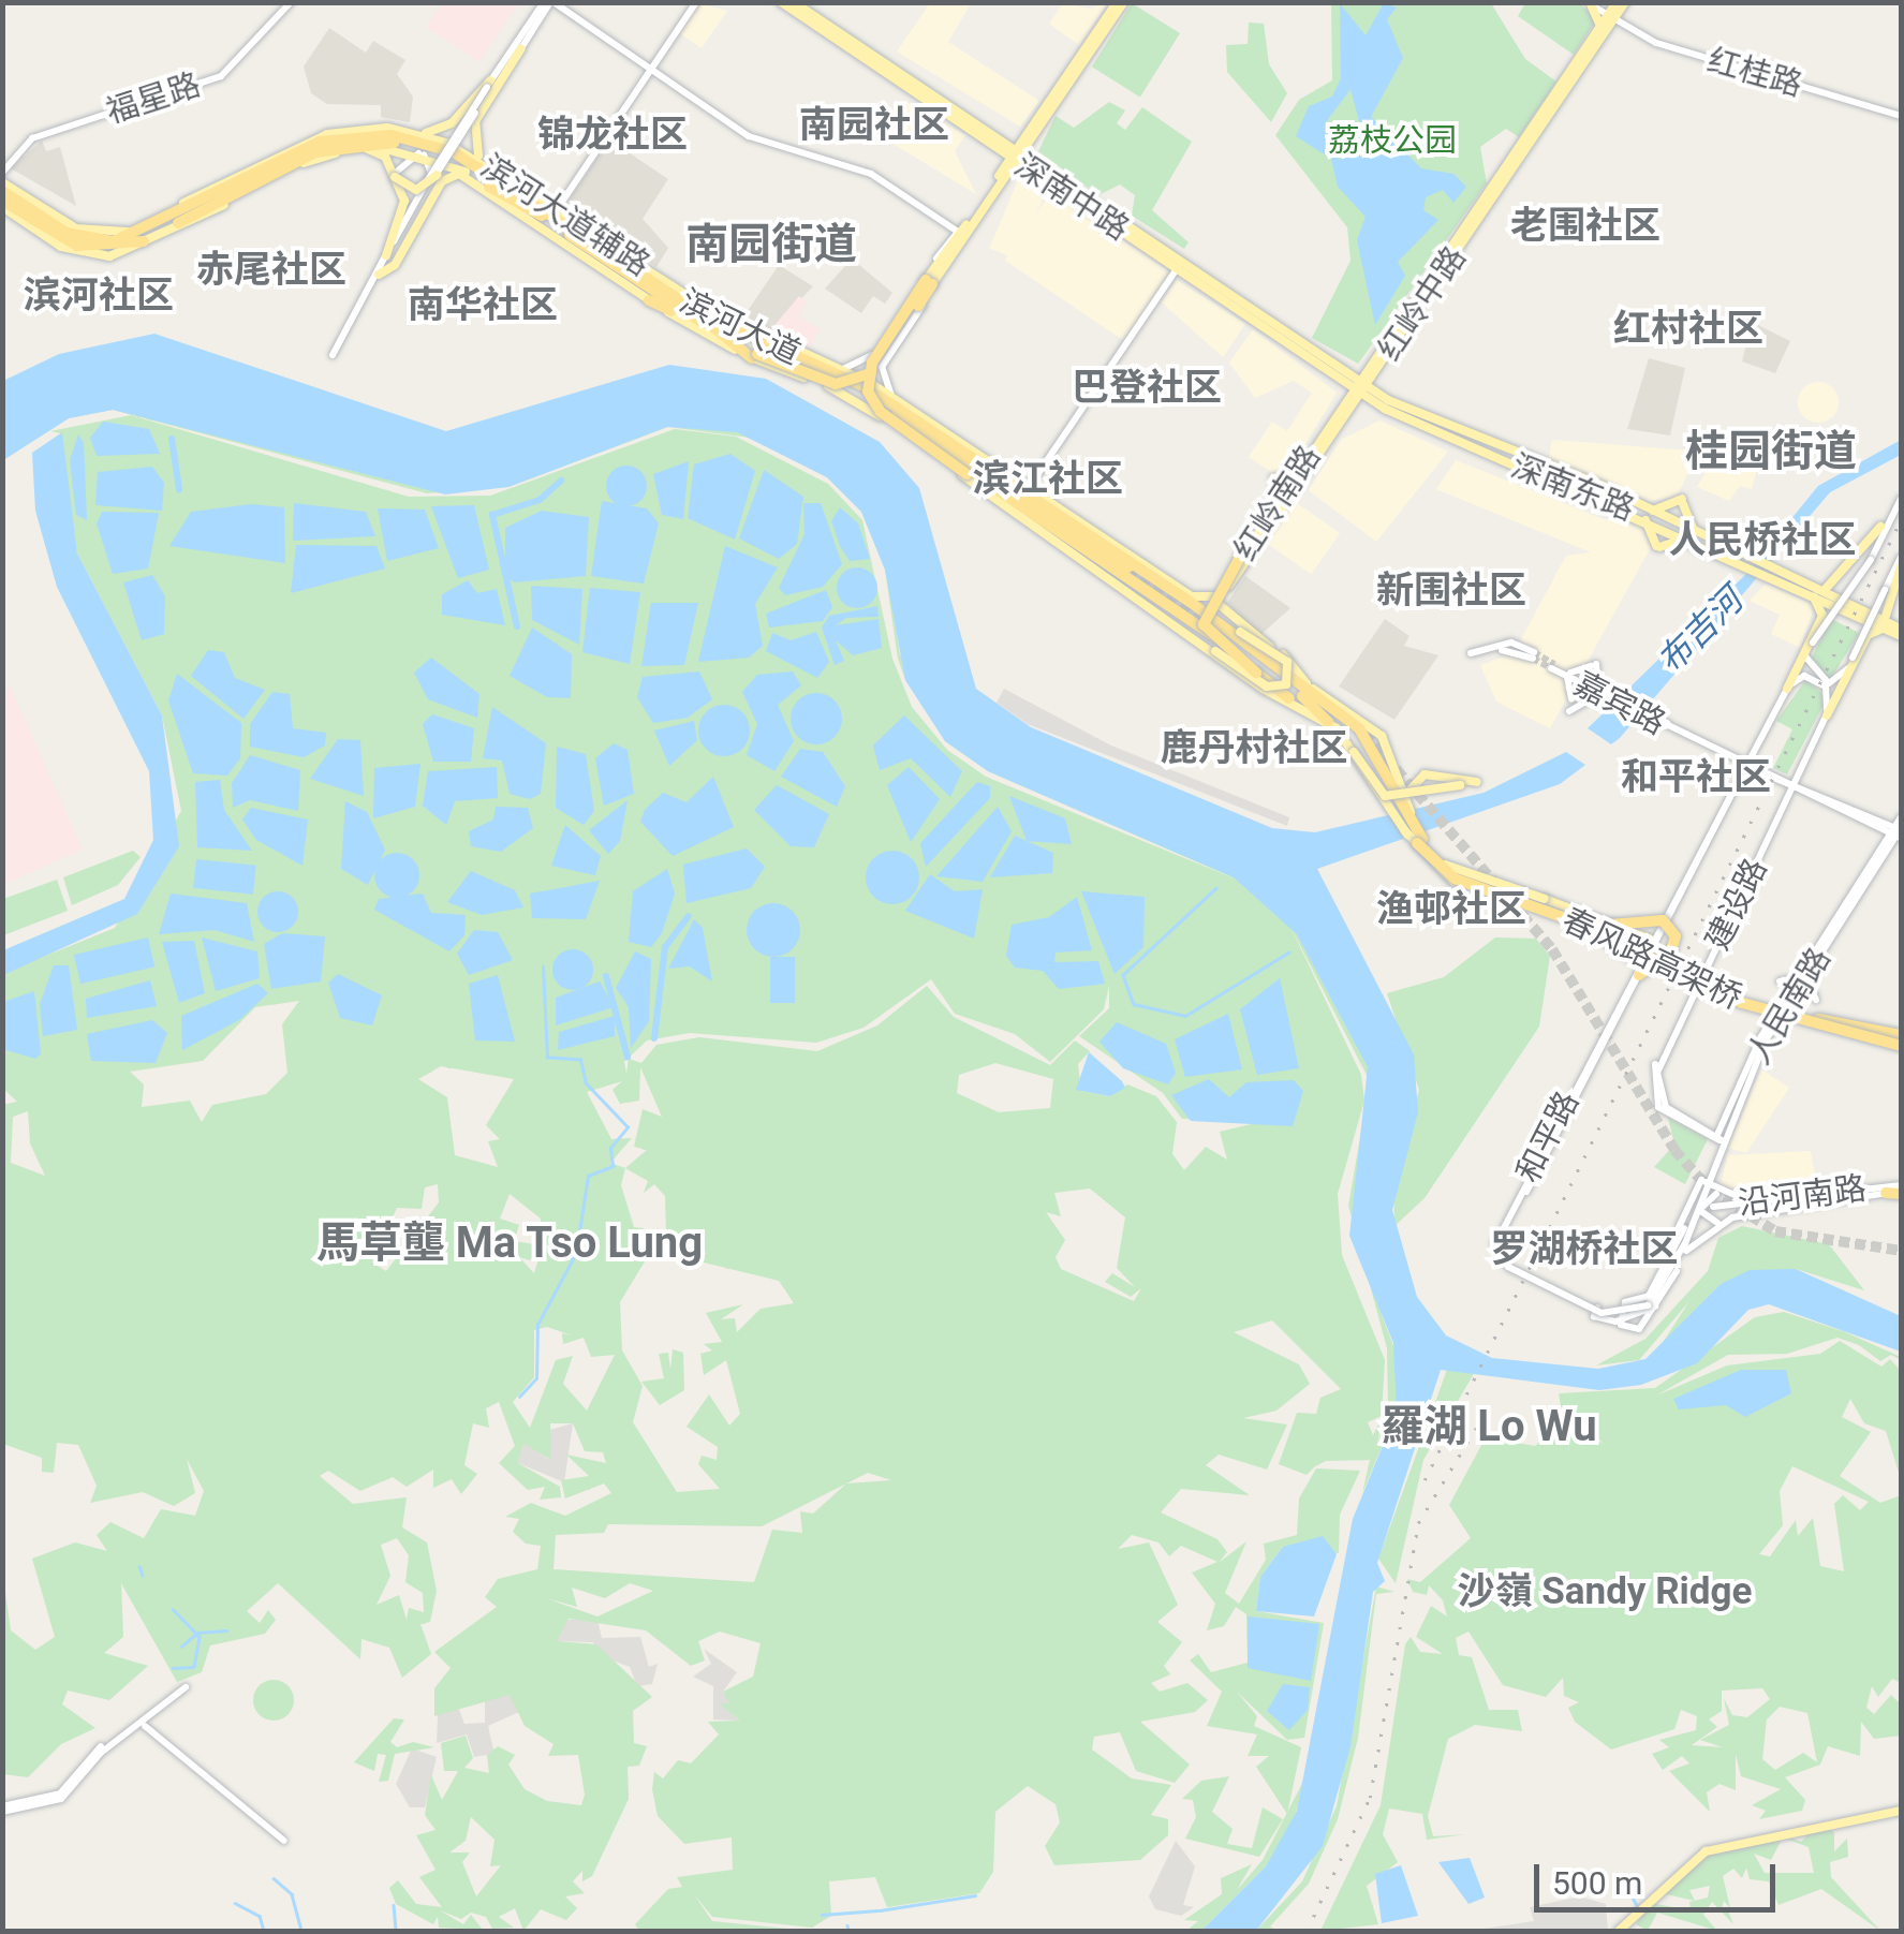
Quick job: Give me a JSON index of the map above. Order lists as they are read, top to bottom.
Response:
{
  "streets": {
    "highway": ["滨河大道", "春风路高架桥"],
    "main road": [
      "红桂路",
      "福星路",
      "深南中路",
      "滨河大道辅路",
      "红岭中路",
      "深南东路",
      "红岭南路",
      "嘉宾路",
      "建设路",
      "人民南路",
      "和平路",
      "沿河南路"
    ]
  },
  "crossings": [
    ["红桂路", "红岭中路"],
    ["深南中路", "红岭中路"],
    ["深南中路", "深南东路"],
    ["深南中路", "红岭南路"],
    ["滨河大道辅路", "滨河大道"],
    ["红岭中路", "深南东路"],
    ["红岭中路", "红岭南路"],
    ["深南东路", "红岭南路"],
    ["嘉宾路", "建设路"],
    ["嘉宾路", "人民南路"],
    ["嘉宾路", "和平路"],
    ["建设路", "人民南路"],
    ["人民南路", "和平路"]
  ],
  "districts": [
    "南园社区",
    "锦龙社区",
    "老围社区",
    "南园街道",
    "赤尾社区",
    "滨河社区",
    "南华社区",
    "红村社区",
    "巴登社区",
    "桂园街道",
    "滨江社区",
    "人民桥社区",
    "新围社区",
    "鹿丹村社区",
    "和平社区",
    "渔邨社区",
    "馬草壟 Ma Tso Lung",
    "罗湖桥社区",
    "羅湖 Lo Wu",
    "沙嶺 Sandy Ridge"
  ],
  "water": ["布吉河"],
  "parks": ["荔枝公园"],
  "scale_bar": "500 m"
}
